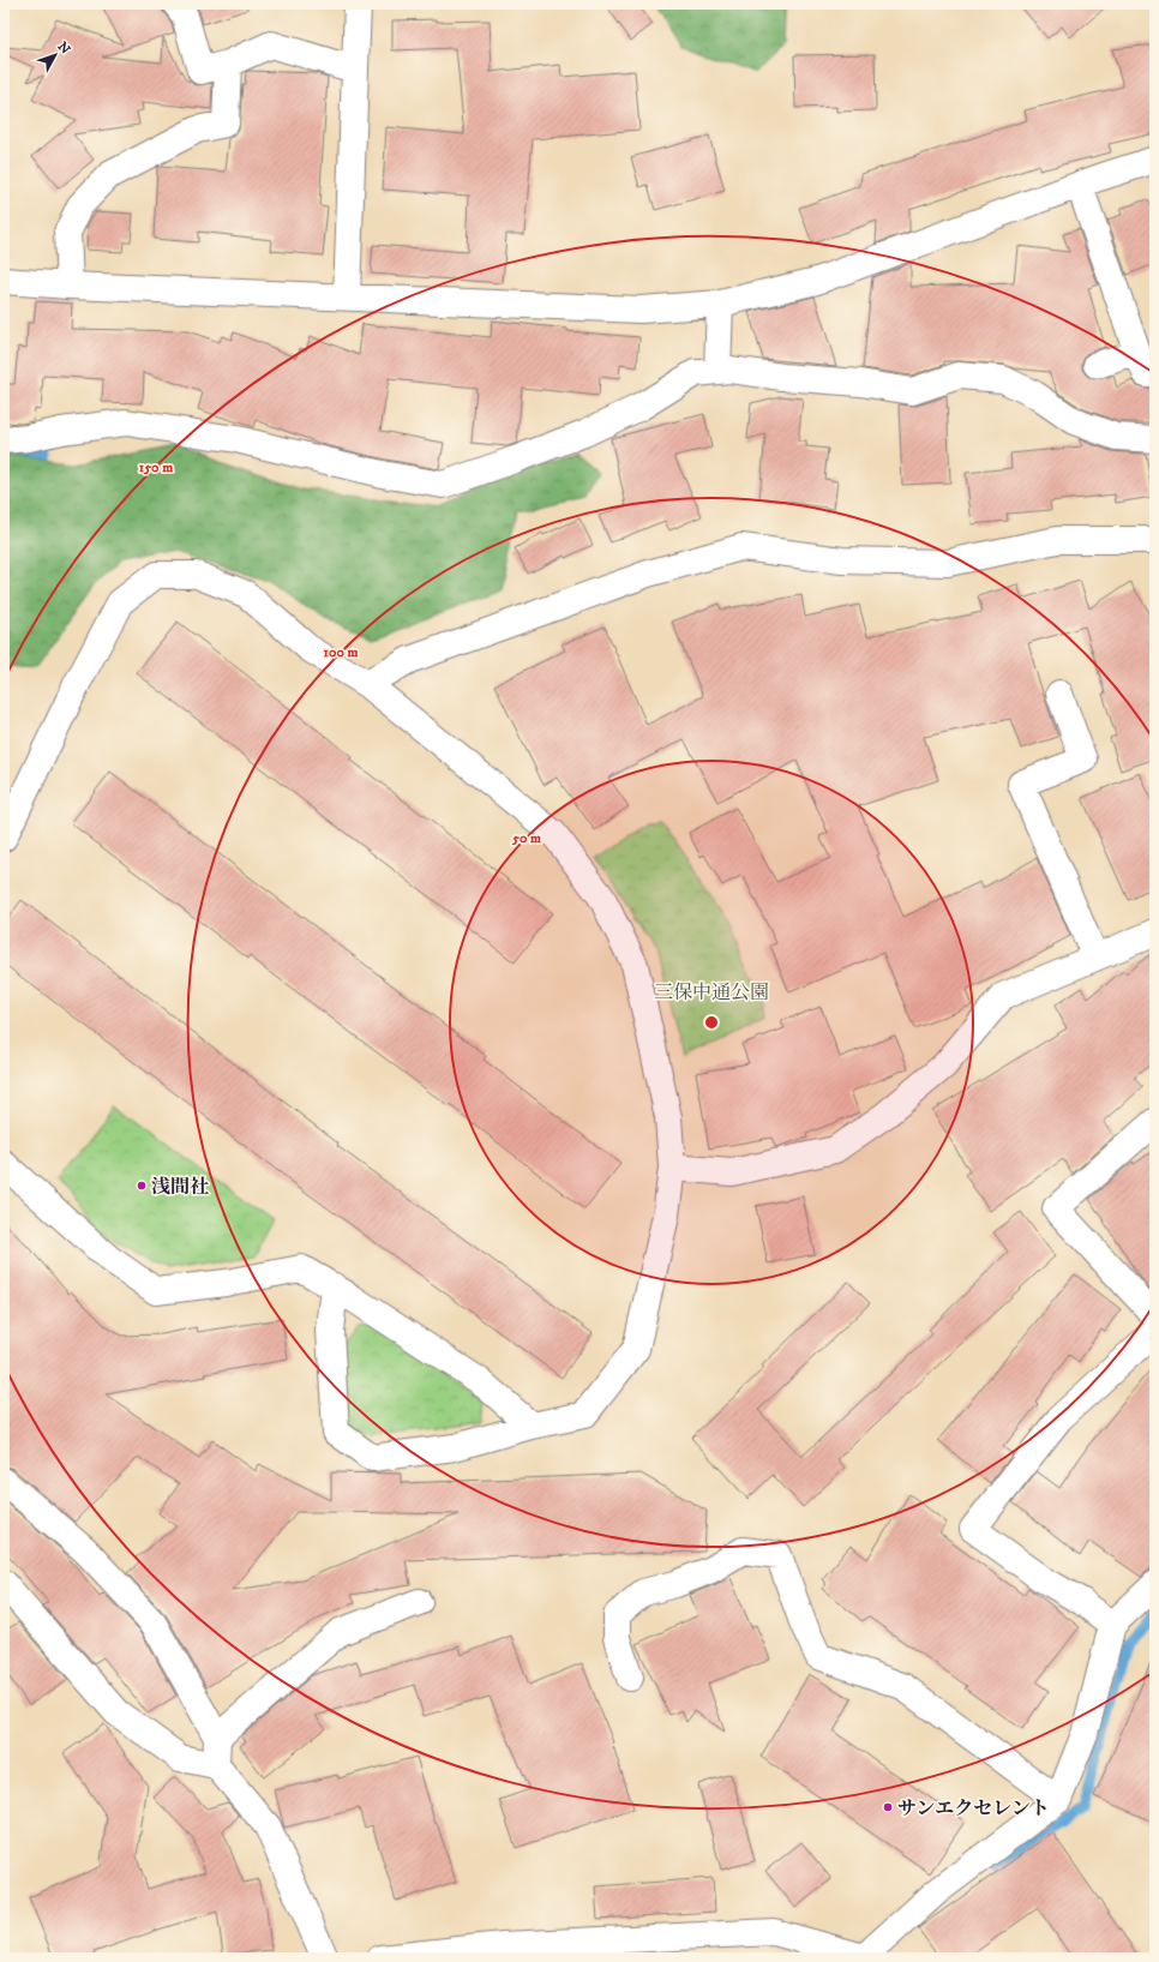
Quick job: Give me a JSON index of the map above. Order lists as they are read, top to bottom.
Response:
{
  "parks": ["三保中通公園"],
  "places": ["浅間社", "サンエクセレント"],
  "north": "top right",
  "rings": ["150 m", "100 m", "50 m"]
}
